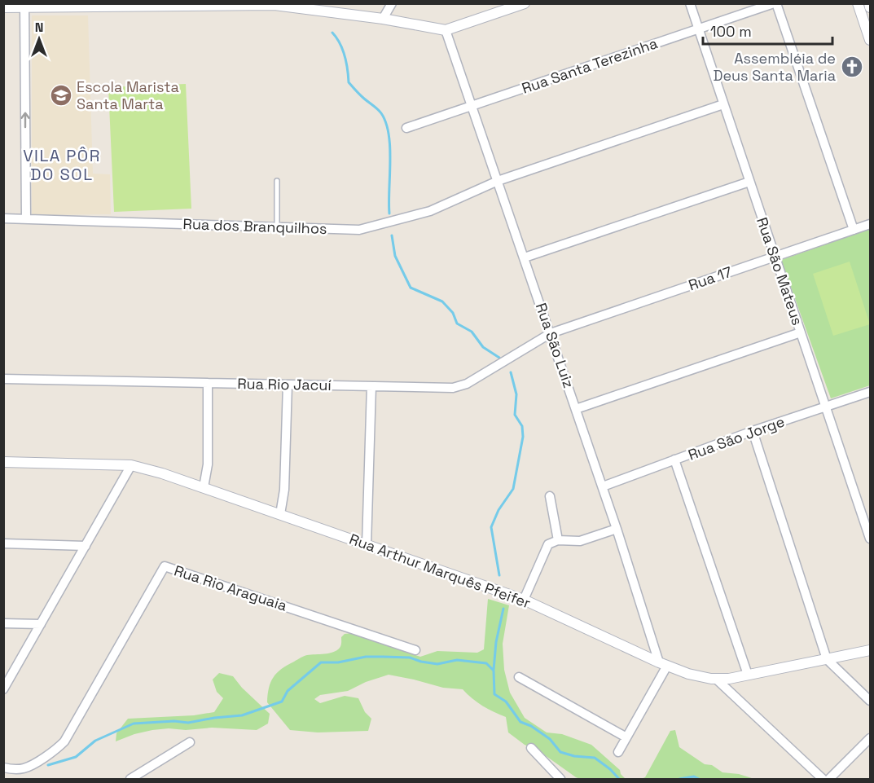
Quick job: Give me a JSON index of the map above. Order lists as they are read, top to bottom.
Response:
{
  "streets": {
    "street": [
      "Rua Santa Terezinha",
      "Rua dos Branquilhos",
      "Rua São Mateus",
      "Rua 17",
      "Rua São Luiz",
      "Rua Rio Jacuí",
      "Rua São Jorge",
      "Rua Arthur Marquês Pfeifer",
      "Rua Rio Araguaia"
    ]
  },
  "crossings": [
    ["Rua Santa Terezinha", "Rua São Mateus"],
    ["Rua Santa Terezinha", "Rua São Luiz"],
    ["Rua dos Branquilhos", "Rua São Mateus"],
    ["Rua dos Branquilhos", "Rua São Luiz"],
    ["Rua São Mateus", "Rua 17"],
    ["Rua São Mateus", "Rua São Jorge"],
    ["Rua 17", "Rua São Luiz"],
    ["Rua 17", "Rua Rio Jacuí"],
    ["Rua São Luiz", "Rua Rio Jacuí"],
    ["Rua São Luiz", "Rua São Jorge"],
    ["Rua São Luiz", "Rua Arthur Marquês Pfeifer"]
  ],
  "districts": ["VILA PÔR DO SOL"],
  "places": {
    "church": ["Assembléia de Deus Santa Maria"],
    "school or university": ["Escola Marista Santa Marta"]
  },
  "scale_bar": "100 m",
  "north": "top"
}
